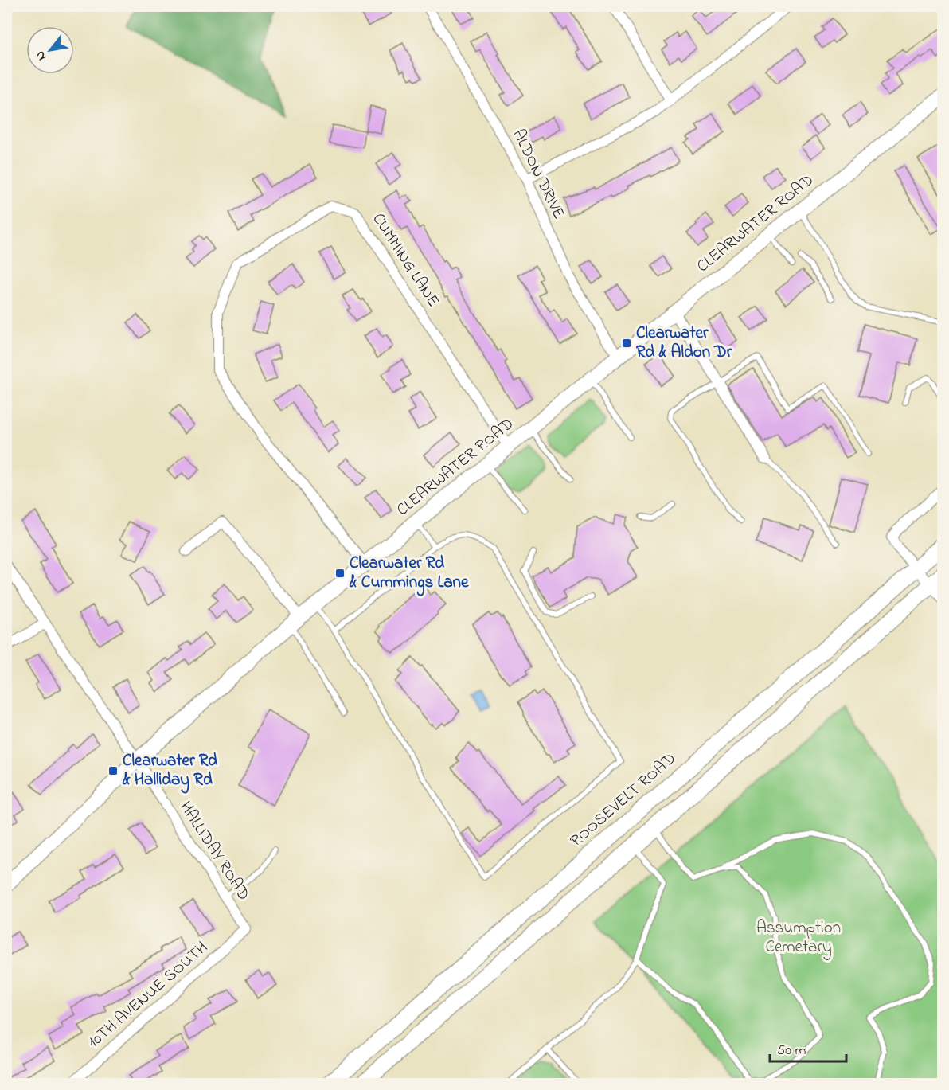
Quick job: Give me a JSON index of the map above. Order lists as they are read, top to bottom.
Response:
{
  "streets": {
    "main road": ["ROOSEVELT ROAD"],
    "street": [
      "ALDON DRIVE",
      "CLEARWATER ROAD",
      "CUMMING LANE",
      "HALLIDAY ROAD",
      "10TH AVENUE SOUTH"
    ]
  },
  "crossings": [
    ["ALDON DRIVE", "CLEARWATER ROAD"],
    ["CLEARWATER ROAD", "CUMMING LANE"],
    ["CLEARWATER ROAD", "HALLIDAY ROAD"],
    ["HALLIDAY ROAD", "10TH AVENUE SOUTH"]
  ],
  "parks": ["Assumption Cemetary"],
  "places": {
    "transit": ["Clearwater Rd & Aldon Dr", "Clearwater Rd & Cummings Lane", "Clearwater Rd & Halliday Rd"]
  },
  "scale_bar": "50 m",
  "north": "bottom left"
}
